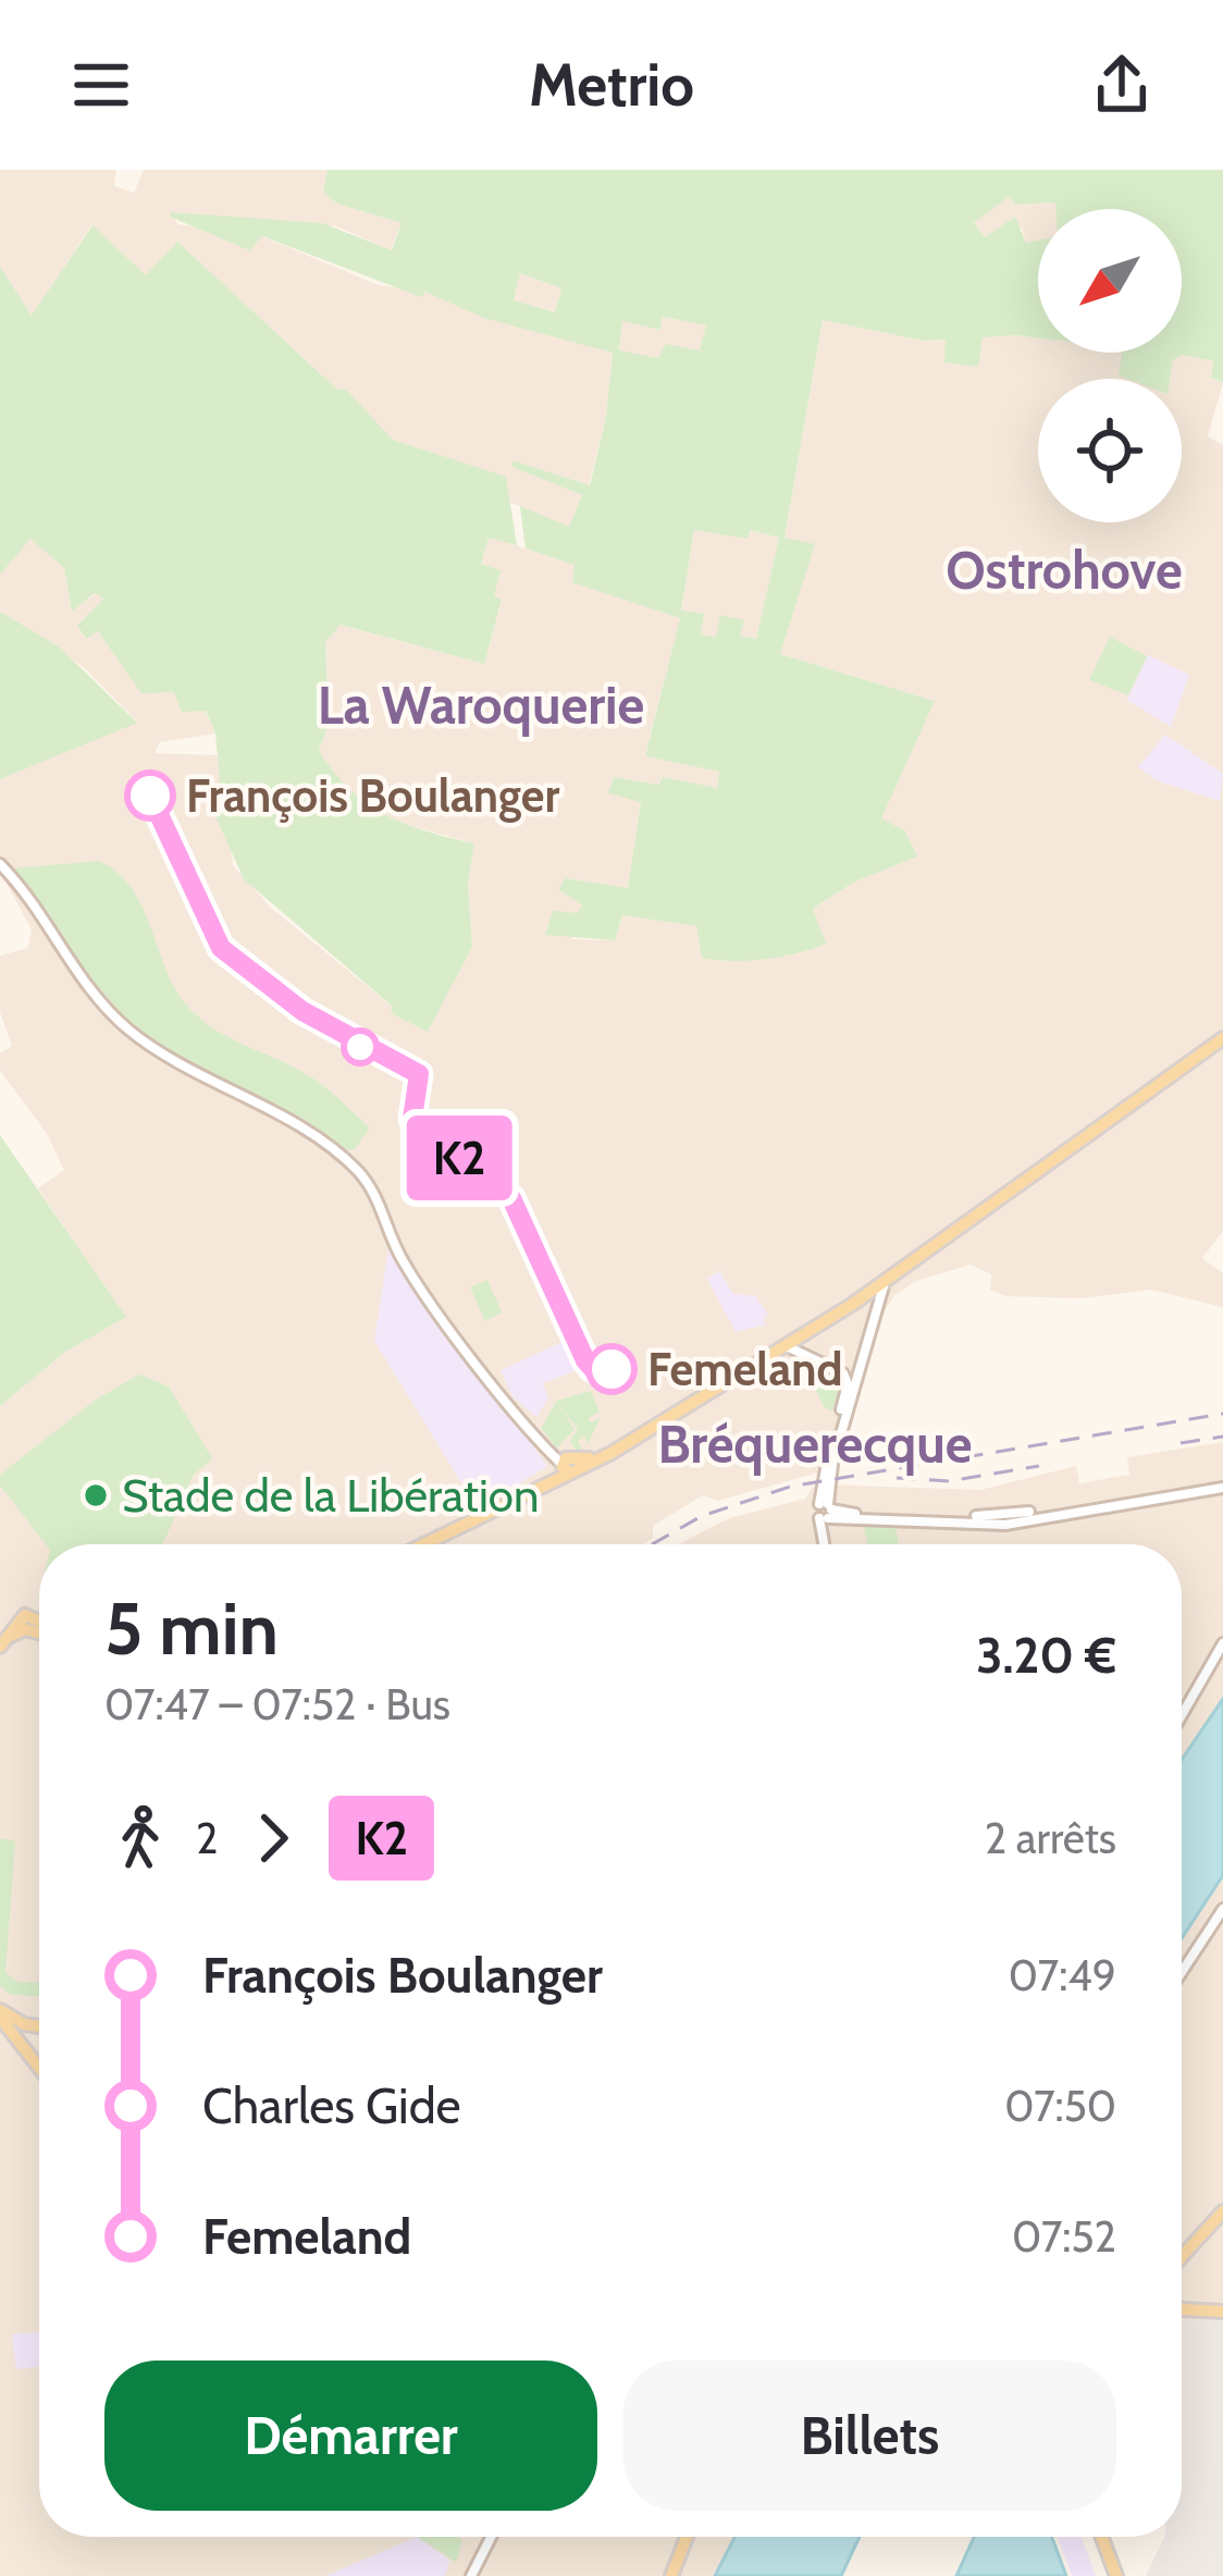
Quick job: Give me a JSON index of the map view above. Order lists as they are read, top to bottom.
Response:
{
  "districts": ["Ostrohove", "La Waroquerie", "Bréquerecque"],
  "places": ["François Boulanger", "Femeland", "Stade de la Libération"],
  "lines": ["bus line K2"],
  "north": "bottom left",
  "page": {
    "header": "Metrio",
    "on_map": "K2",
    "heading": ["5 min", "07:47 – 07:52 · Bus", "3.20 €"],
    "legs": ["2", "K2", "2 arrêts"],
    "list": [
      {
        "name": "François Boulanger",
        "value": "07:49"
      },
      {
        "name": "Charles Gide",
        "value": "07:50"
      },
      {
        "name": "Femeland",
        "value": "07:52"
      }
    ],
    "buttons": ["Démarrer", "Billets"]
  }
}
